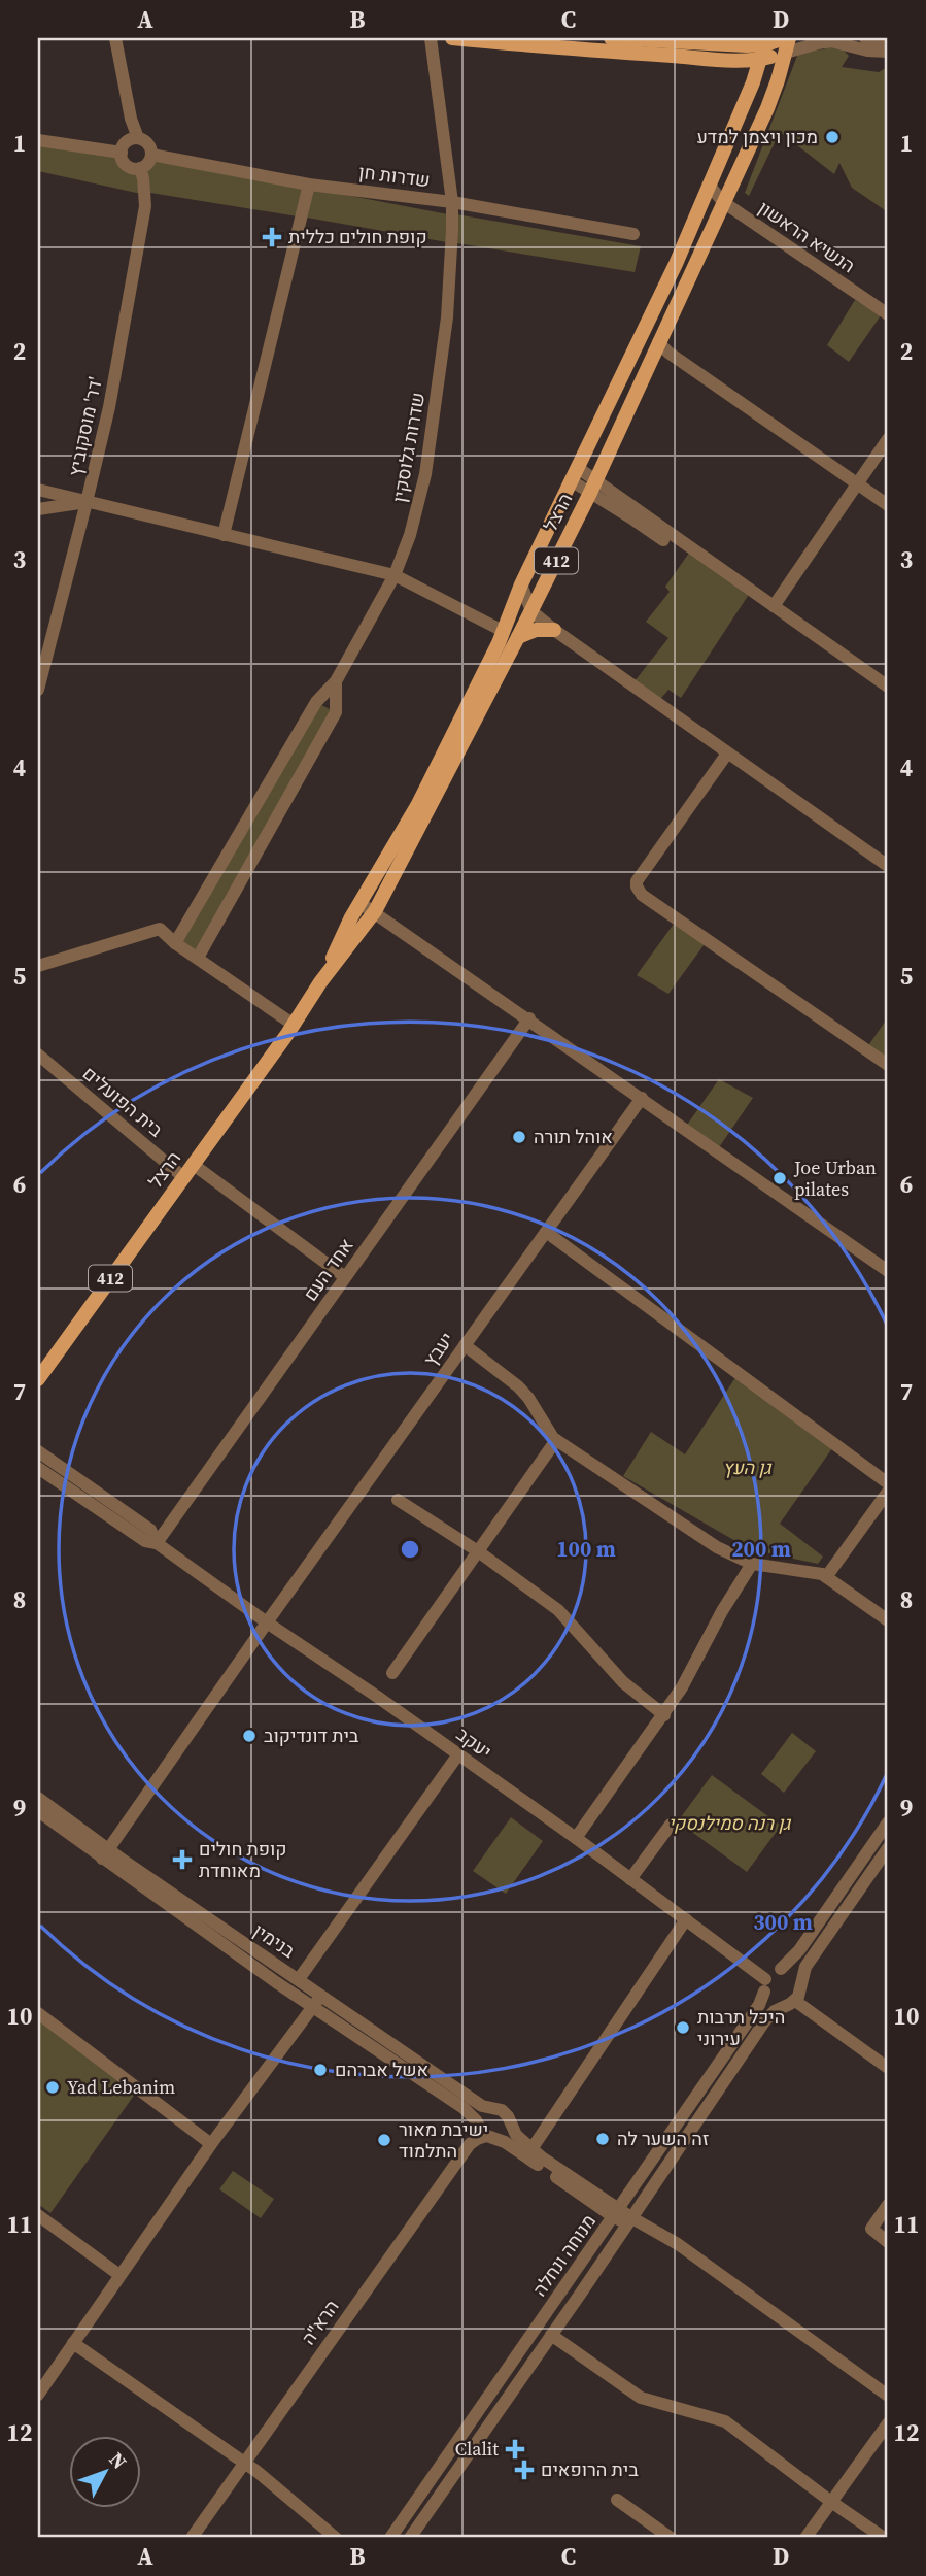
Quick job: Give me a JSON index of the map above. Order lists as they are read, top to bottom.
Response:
{
  "streets": {
    "main road": ["הרצל", "412"],
    "street": [
      "שדרות חן",
      "הנשיא הראשון",
      "דר' מוסקוביץ'",
      "שדרות גלוסקין",
      "בית הפועלים",
      "אחד העם",
      "יעבץ",
      "יעקב",
      "בנימין",
      "מנוחה ונחלה",
      "הרא\"ה"
    ]
  },
  "crossings": [
    ["שדרות חן", "דר' מוסקוביץ'"],
    ["שדרות חן", "שדרות גלוסקין"],
    ["הנשיא הראשון", "הרצל"],
    ["הרצל", "בית הפועלים"],
    ["אחד העם", "יעקב"],
    ["יעבץ", "יעקב"],
    ["יעבץ", "בנימין"],
    ["יעקב", "מנוחה ונחלה"],
    ["בנימין", "מנוחה ונחלה"],
    ["בנימין", "הרא\"ה"]
  ],
  "parks": ["גן העץ", "גן רנה סמילנסקי"],
  "places": {
    "other": [
      "מכון ויצמן למדע",
      "אוהל תורה",
      "Joe Urban pilates",
      "בית דונדיקוב",
      "היכל תרבות עירוני",
      "אשל אברהם",
      "Yad Lebanim",
      "זה השער לה",
      "ישיבת מאור התלמוד"
    ],
    "health": [
      "קופת חולים כללית",
      "קופת חולים מאוחדת",
      "Clalit",
      "בית הרופאים"
    ]
  },
  "north": "top right",
  "grid": {
    "columns": [
      "A",
      "B",
      "C",
      "D"
    ],
    "rows": [
      "1",
      "2",
      "3",
      "4",
      "5",
      "6",
      "7",
      "8",
      "9",
      "10",
      "11",
      "12"
    ]
  },
  "rings": ["100 m", "200 m", "300 m"]
}
